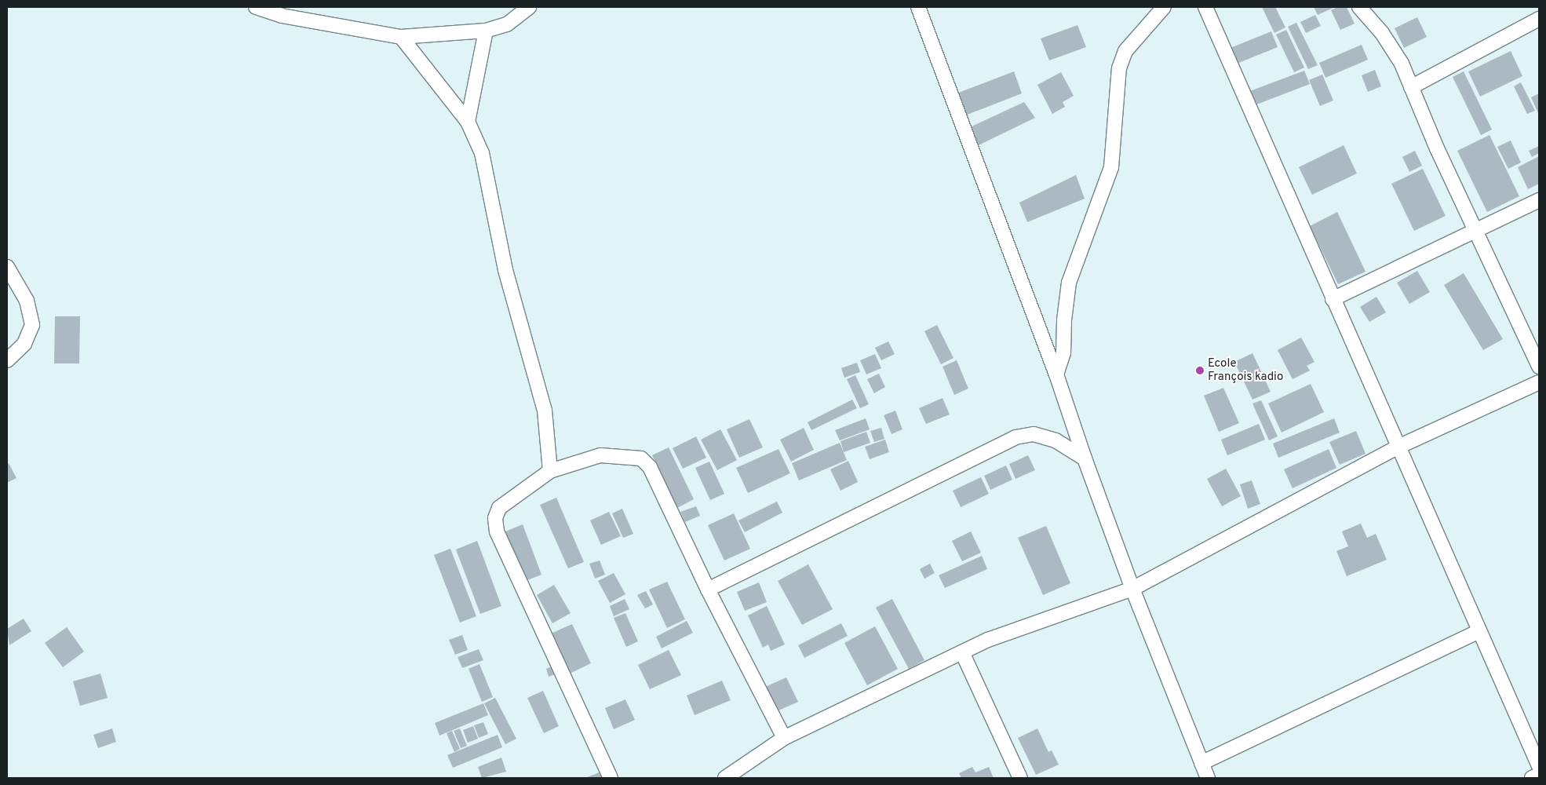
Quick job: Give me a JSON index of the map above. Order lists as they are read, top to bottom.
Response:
{
  "places": ["Ecole François kadio"]
}
